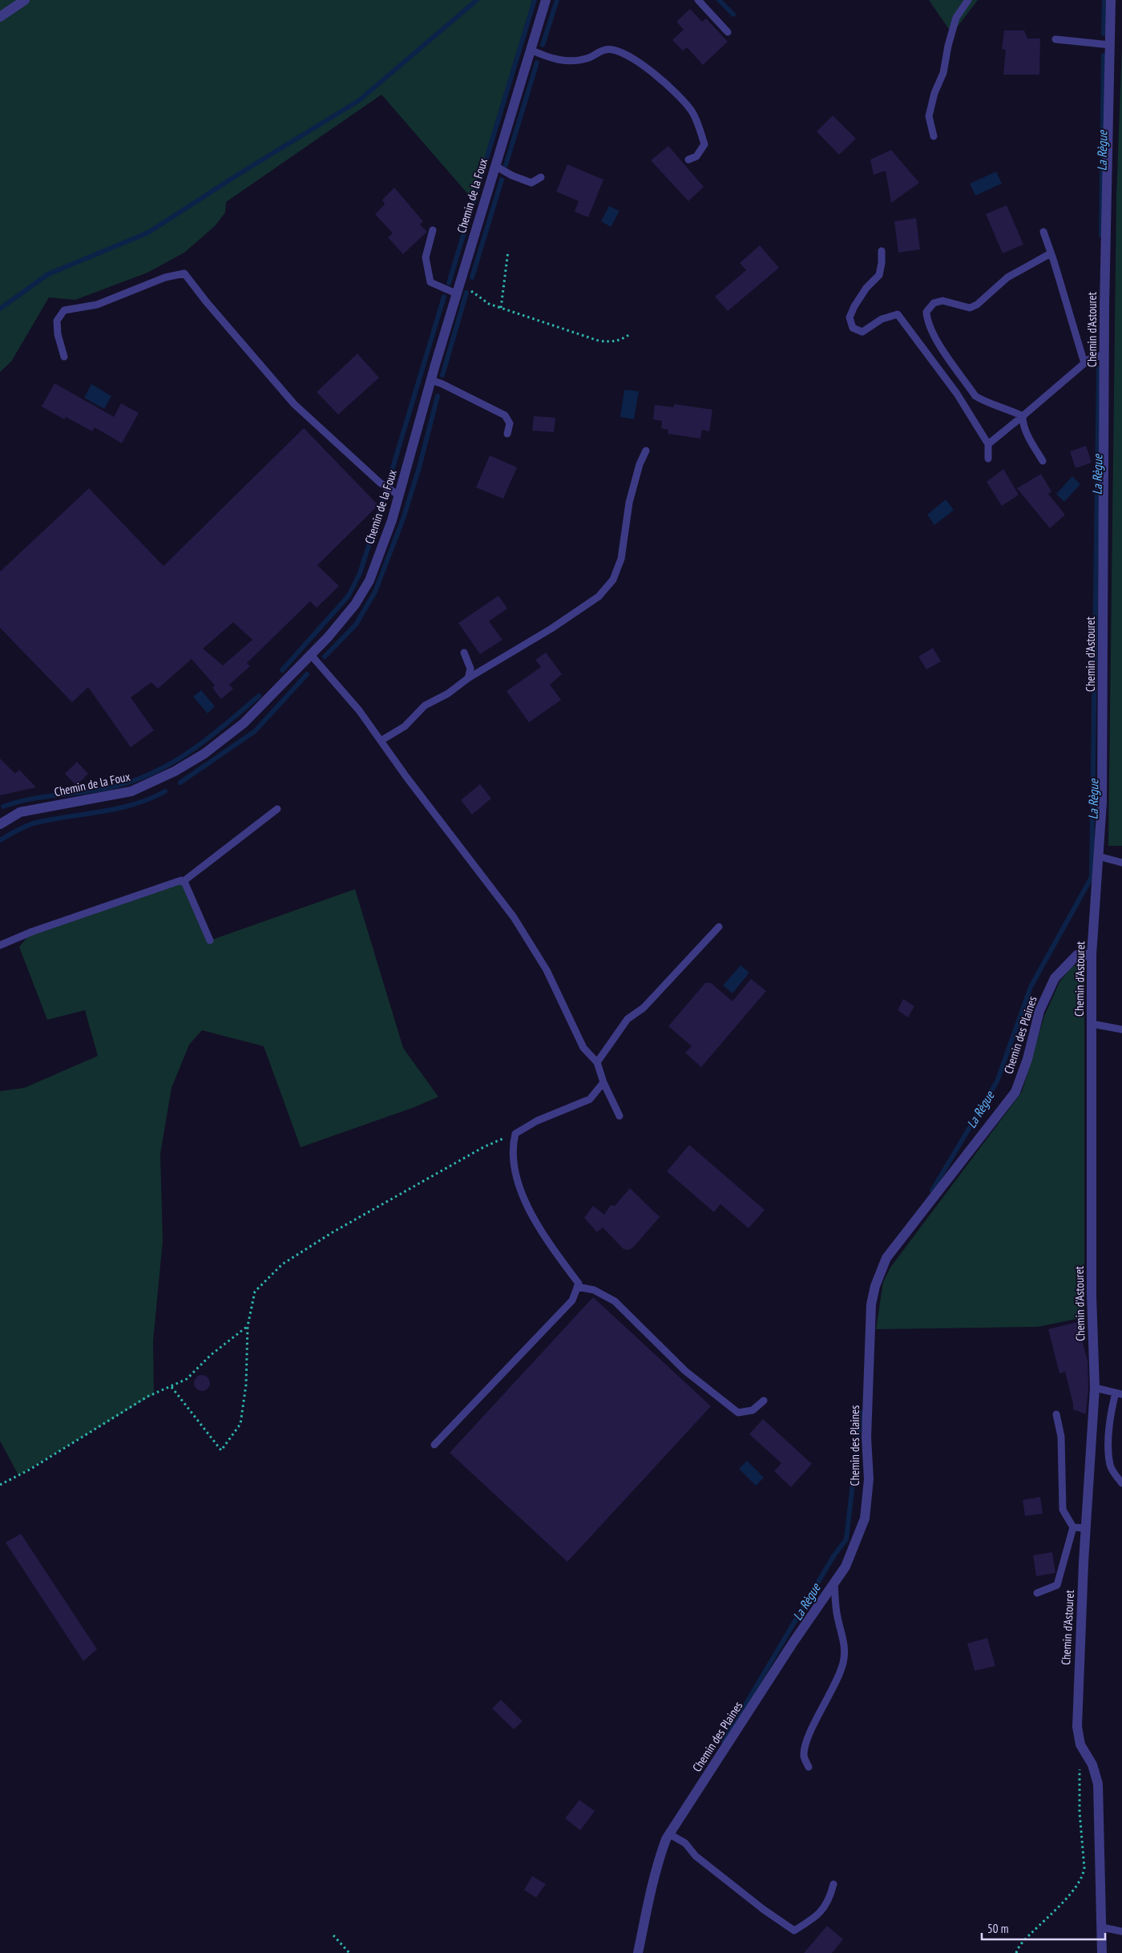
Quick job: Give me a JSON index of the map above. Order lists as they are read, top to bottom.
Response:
{
  "streets": {
    "street": ["Chemin de la Foux", "Chemin d'Astouret", "Chemin des Plaines"]
  },
  "crossings": [
    ["Chemin d'Astouret", "Chemin des Plaines"]
  ],
  "water": ["La Règue"],
  "scale_bar": "50 m"
}
